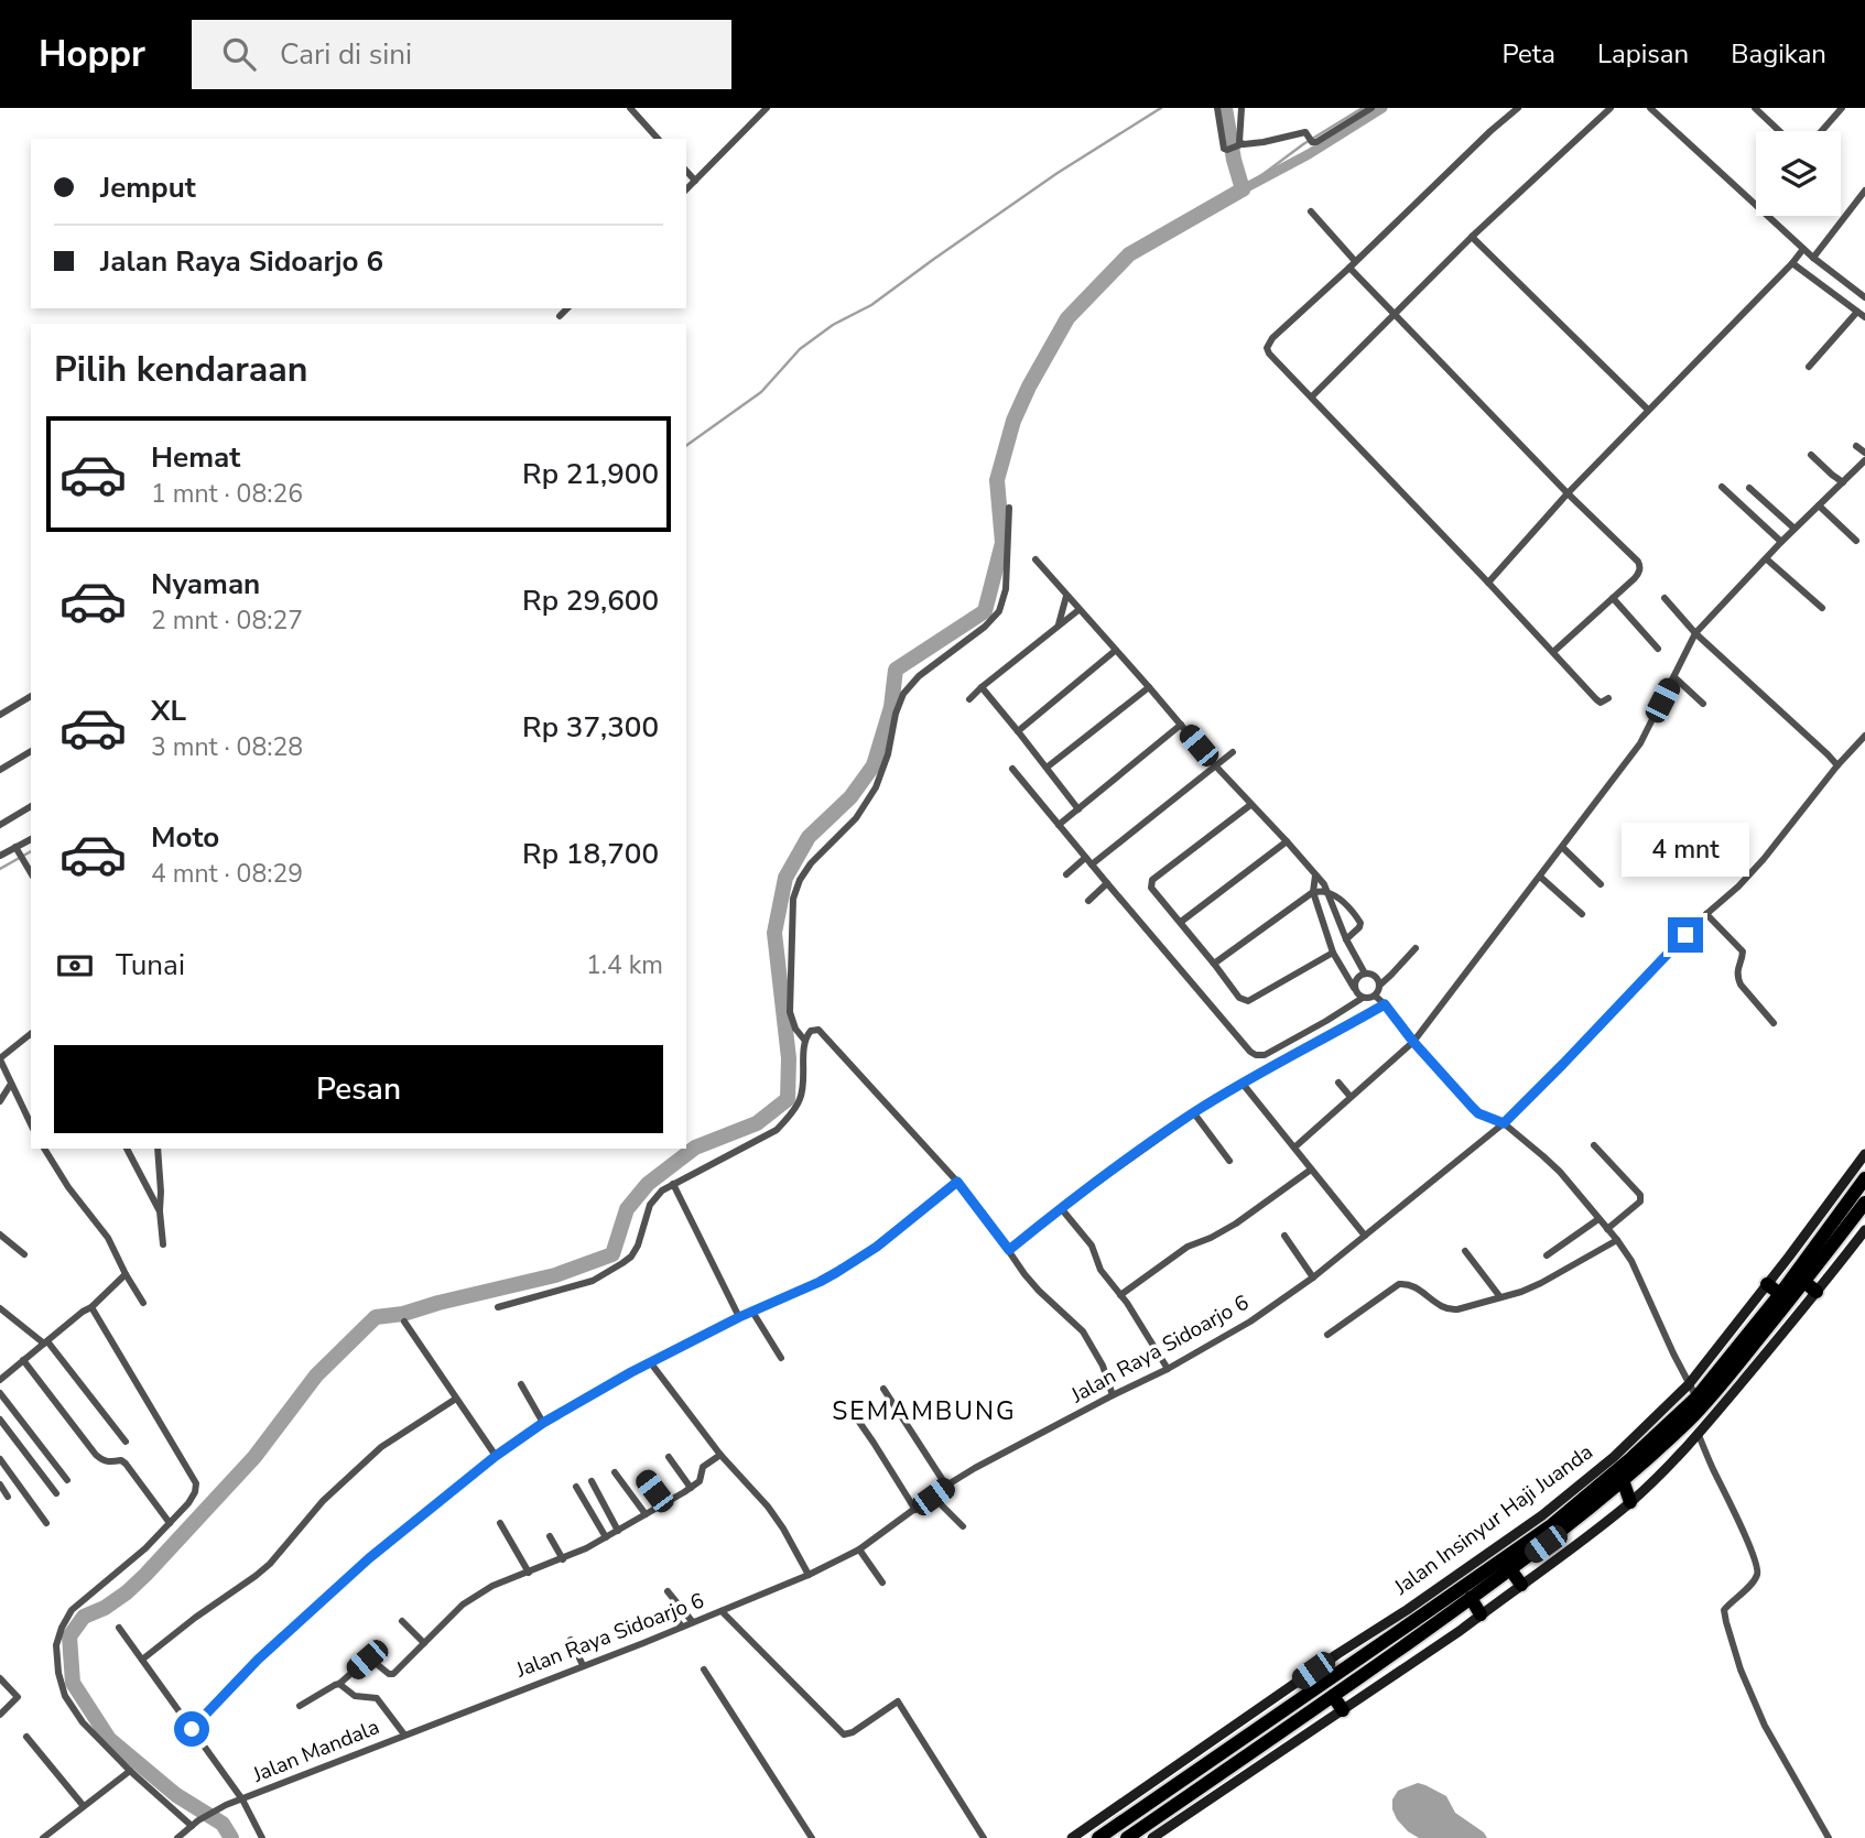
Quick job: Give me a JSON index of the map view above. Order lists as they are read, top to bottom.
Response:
{
  "streets": {
    "highway": ["Jalan Insinyur Haji Juanda"],
    "street": ["Jalan Raya Sidoarjo 6", "Jalan Mandala"]
  },
  "crossings": [
    ["Jalan Raya Sidoarjo 6", "Jalan Mandala"]
  ],
  "districts": ["SEMAMBUNG"],
  "page": {
    "header": "Hoppr",
    "search": "Cari di sini",
    "nav": ["Peta", "Lapisan", "Bagikan"],
    "banner": ["Jemput", "Jalan Raya Sidoarjo 6"],
    "heading": "Pilih kendaraan",
    "list": [
      {
        "name": "Hemat",
        "note": "1 mnt · 08:26",
        "value": "Rp 21,900"
      },
      {
        "name": "Nyaman",
        "note": "2 mnt · 08:27",
        "value": "Rp 29,600"
      },
      {
        "name": "XL",
        "note": "3 mnt · 08:28",
        "value": "Rp 37,300"
      },
      {
        "name": "Moto",
        "note": "4 mnt · 08:29",
        "value": "Rp 18,700"
      }
    ],
    "bubble": "4 mnt",
    "pay": ["Tunai", "1.4 km"],
    "buttons": "Pesan"
  }
}
